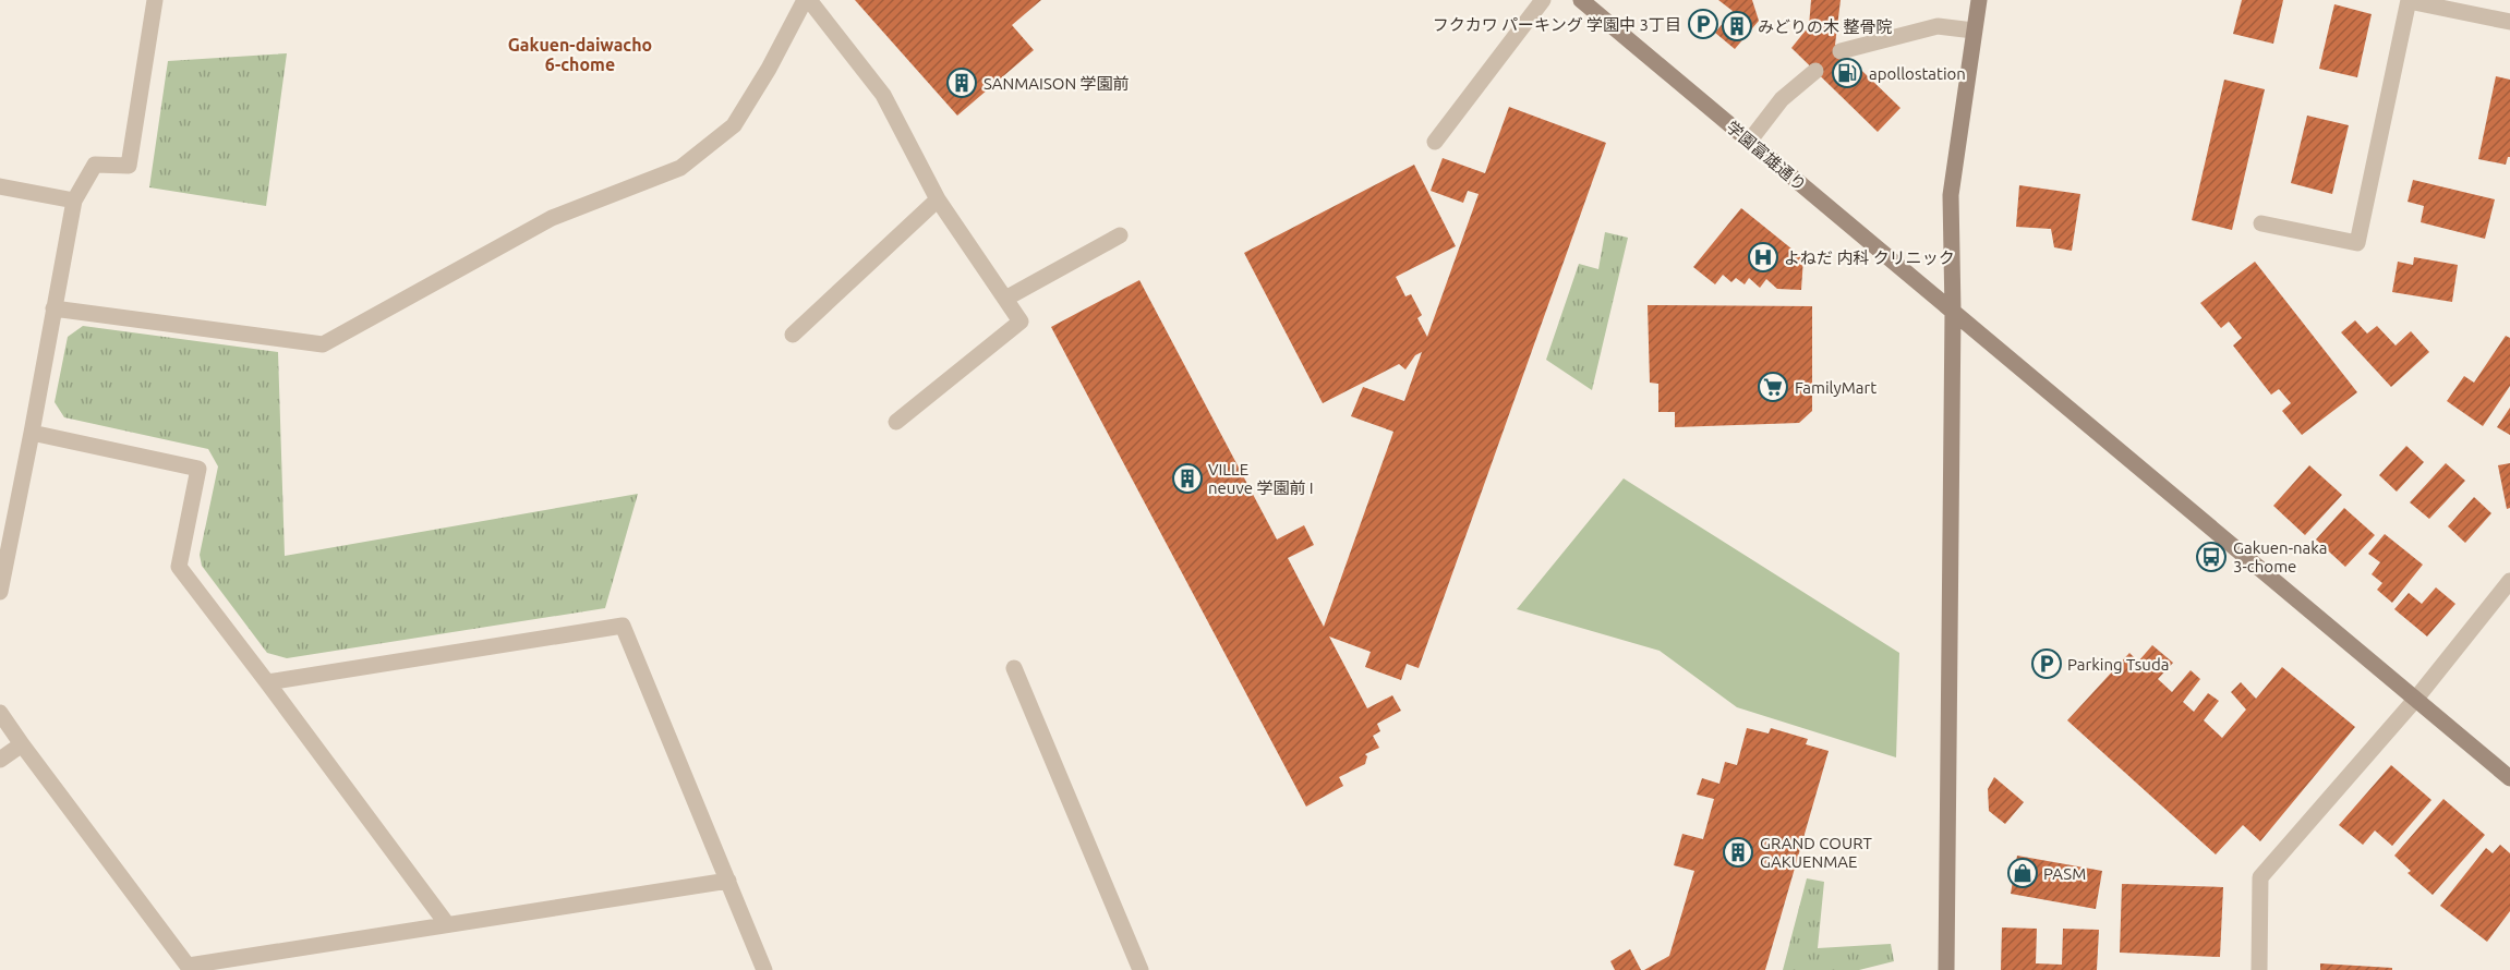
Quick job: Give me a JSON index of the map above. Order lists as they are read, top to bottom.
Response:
{
  "streets": {
    "street": ["学園富雄通り"]
  },
  "districts": ["Gakuen-daiwacho 6-chome"],
  "places": {
    "parking": ["フクカワ パーキング 学園中 3丁目", "Parking Tsuda"],
    "building": [
      "みどりの木 整骨院",
      "SANMAISON 学園前",
      "VILLE neuve 学園前 I",
      "GRAND COURT GAKUENMAE"
    ],
    "fuel station": ["apollostation"],
    "hospital": ["よねだ 内科 クリニック"],
    "supermarket": ["FamilyMart"],
    "bus stop": ["Gakuen-naka 3-chome"],
    "shop": ["PASM"]
  }
}
